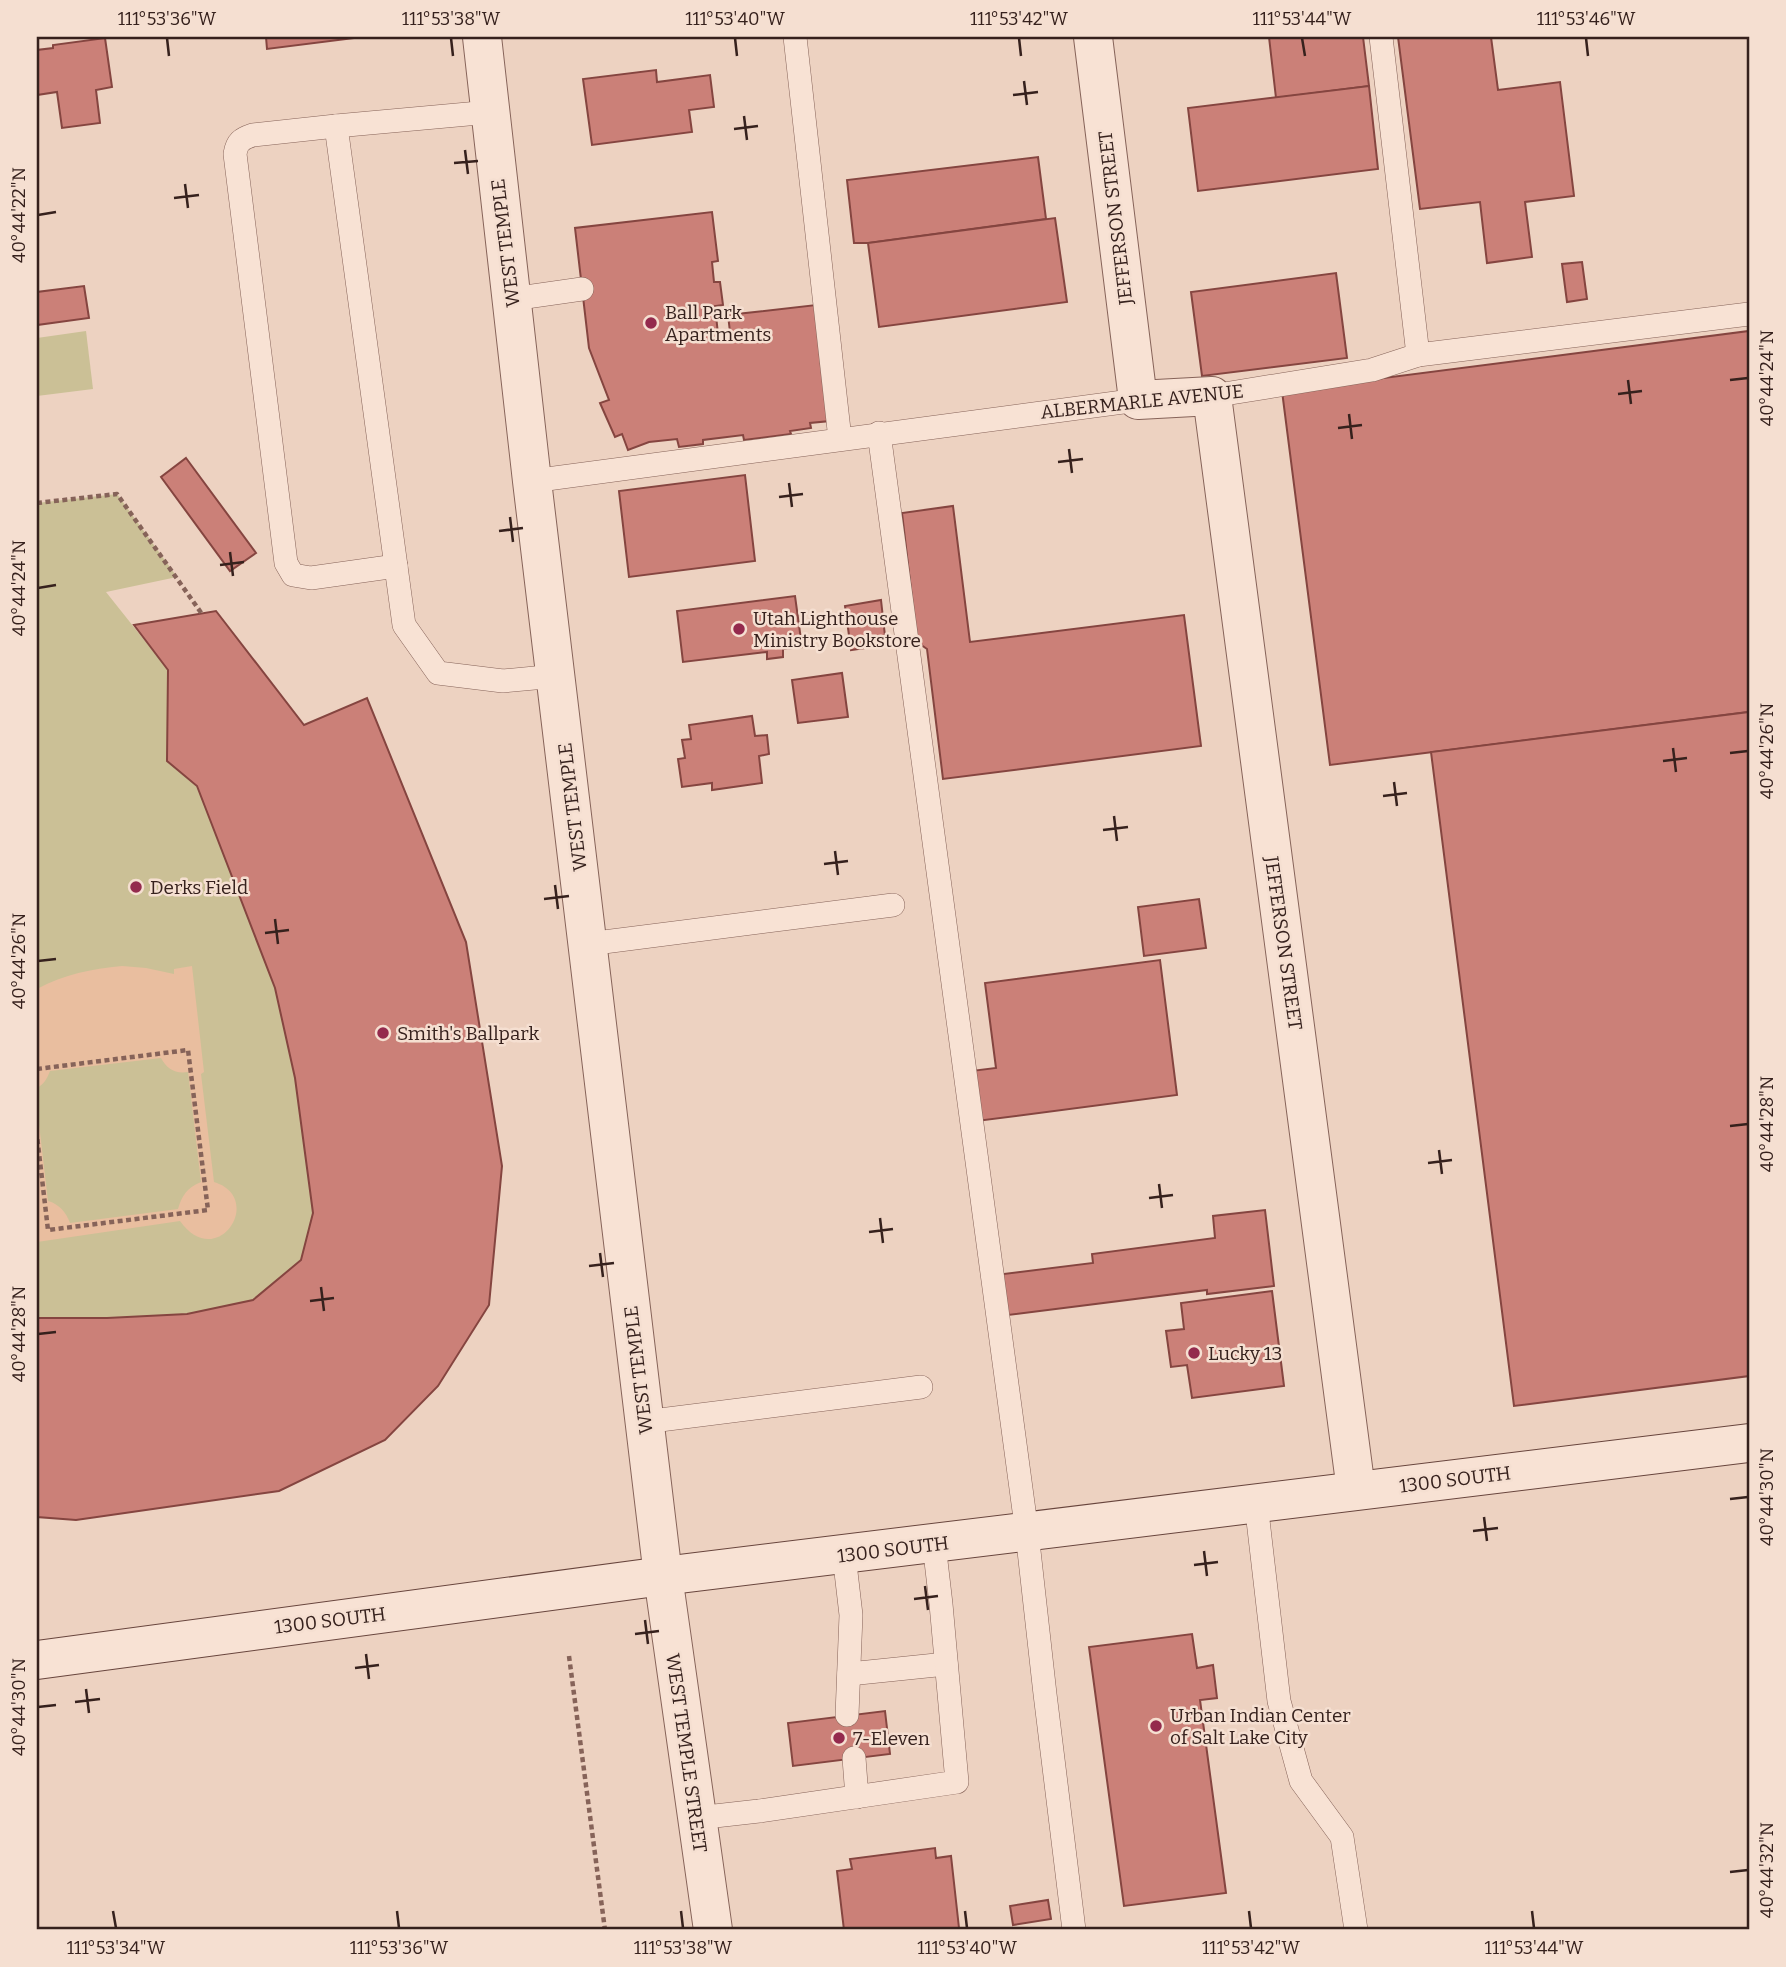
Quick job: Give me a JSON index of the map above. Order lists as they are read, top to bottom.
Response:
{
  "streets": {
    "street": [
      "JEFFERSON STREET",
      "WEST TEMPLE",
      "ALBERMARLE AVENUE",
      "1300 SOUTH",
      "WEST TEMPLE STREET"
    ]
  },
  "crossings": [
    ["JEFFERSON STREET", "ALBERMARLE AVENUE"],
    ["JEFFERSON STREET", "1300 SOUTH"],
    ["WEST TEMPLE", "ALBERMARLE AVENUE"],
    ["WEST TEMPLE", "1300 SOUTH"],
    ["WEST TEMPLE", "WEST TEMPLE STREET"],
    ["1300 SOUTH", "WEST TEMPLE STREET"]
  ],
  "places": [
    "Ball Park Apartments",
    "Utah Lighthouse Ministry Bookstore",
    "Derks Field",
    "Smith's Ballpark",
    "Lucky 13",
    "Urban Indian Center of Salt Lake City",
    "7-Eleven"
  ],
  "coordinates": [
    "111°53'36\"W",
    "111°53'38\"W",
    "111°53'40\"W",
    "111°53'42\"W",
    "111°53'44\"W",
    "111°53'46\"W",
    "40°44'22\"N",
    "40°44'24\"N",
    "40°44'26\"N",
    "40°44'28\"N",
    "40°44'30\"N",
    "40°44'32\"N",
    "111°53'34\"W"
  ]
}
